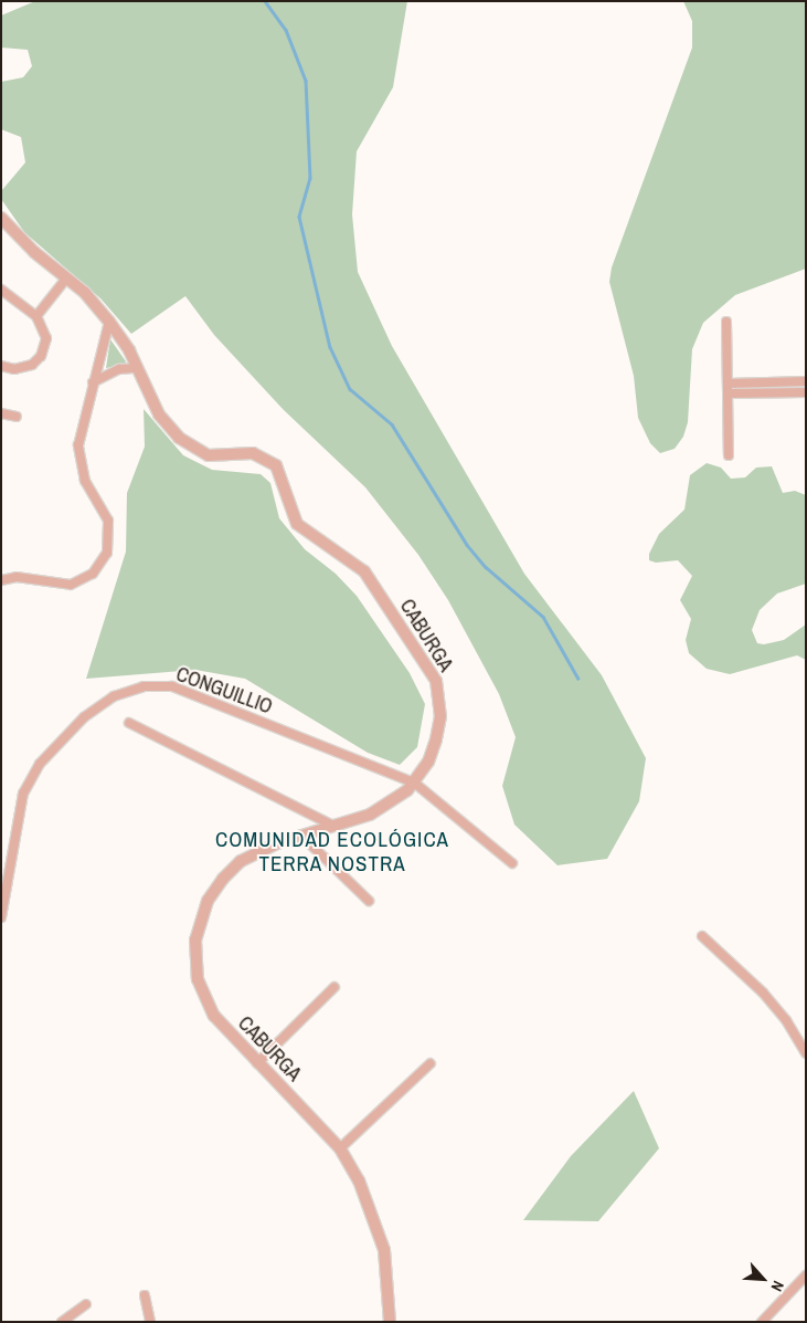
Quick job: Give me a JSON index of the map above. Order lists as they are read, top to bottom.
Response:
{
  "streets": {
    "street": ["CABURGA", "CONGUILLIO"]
  },
  "crossings": [
    ["CABURGA", "CONGUILLIO"]
  ],
  "districts": ["COMUNIDAD ECOLÓGICA TERRA NOSTRA"],
  "north": "bottom right"
}
